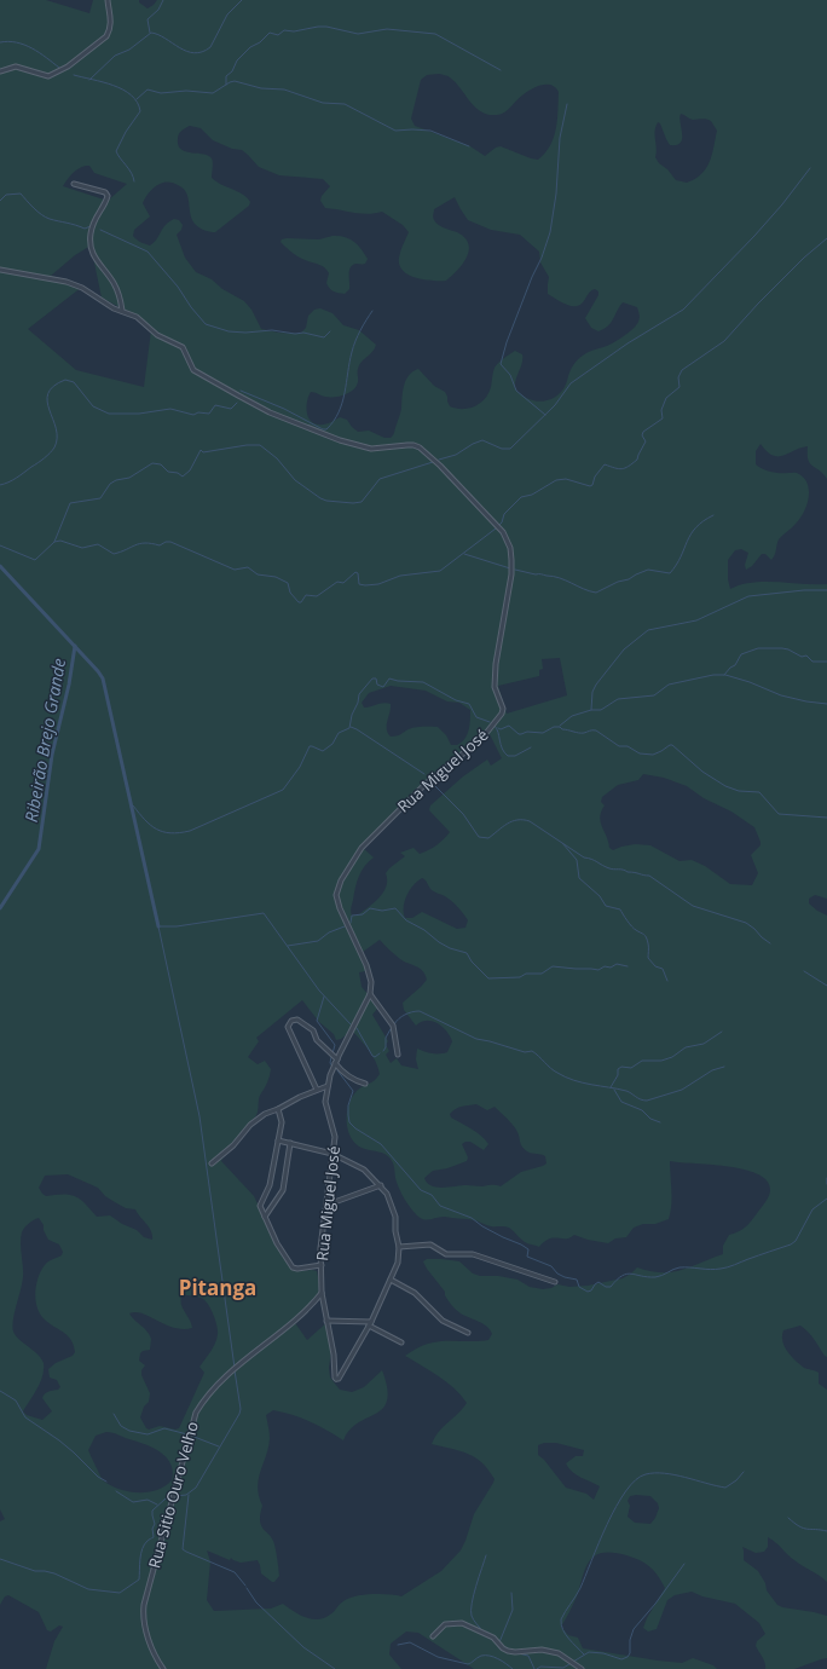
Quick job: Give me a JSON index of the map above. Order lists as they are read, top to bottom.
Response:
{
  "streets": {
    "street": ["Rua Miguel José", "Rua Sitio Ouro Velho"]
  },
  "crossings": [
    ["Rua Miguel José", "Rua Sitio Ouro Velho"]
  ],
  "districts": ["Pitanga"],
  "water": ["Ribeirão Brejo Grande"]
}
